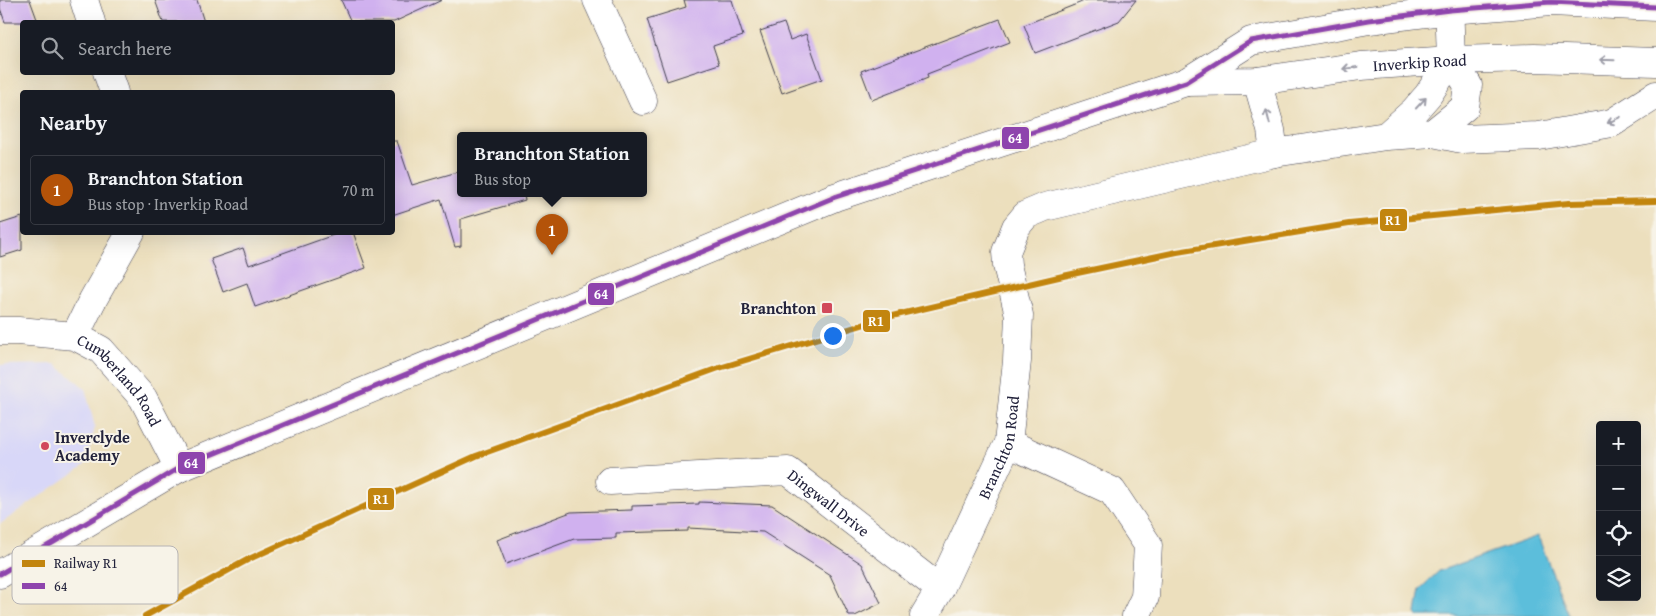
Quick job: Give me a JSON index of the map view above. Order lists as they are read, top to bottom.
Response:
{
  "streets": {
    "main road": [
      "Inverkip Road",
      "Cumberland Road",
      "Branchton Road",
      "Dingwall Drive"
    ]
  },
  "crossings": [
    ["Inverkip Road", "Cumberland Road"],
    ["Branchton Road", "Dingwall Drive"]
  ],
  "places": {
    "transit": ["Branchton"],
    "other": ["Inverclyde Academy"]
  },
  "lines": ["transit line 64", "rail line R1"],
  "legend": ["Railway R1", "64"],
  "page": {
    "search": "Search here",
    "heading": "Nearby",
    "popup": ["Branchton Station", "Bus stop"],
    "list": [
      {
        "mark": "1",
        "name": "Branchton Station",
        "note": "Bus stop · Inverkip Road",
        "value": "70 m"
      }
    ],
    "pins": "1",
    "map_buttons": ["+", "−"]
  }
}
